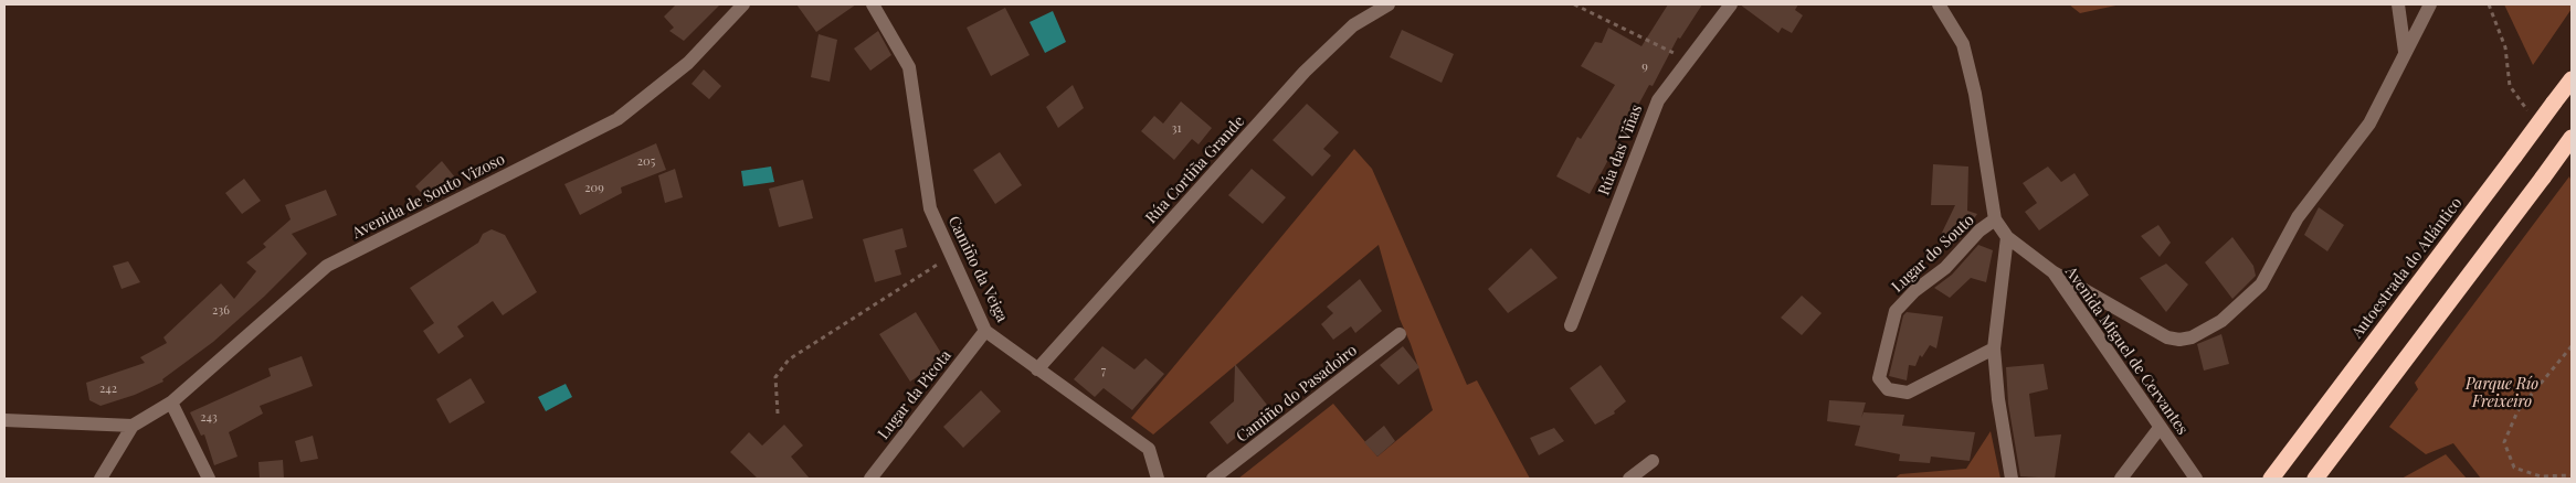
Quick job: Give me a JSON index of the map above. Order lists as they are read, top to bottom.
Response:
{
  "streets": {
    "highway": ["Autoestrada do Atlántico"],
    "street": [
      "Rúa das Viñas",
      "Rúa Cortiña Grande",
      "Avenida de Souto Vizoso",
      "Lugar do Souto",
      "Camiño da Veiga",
      "Avenida Miguel de Cervantes",
      "Camiño do Pasadoiro",
      "Lugar da Picota"
    ]
  },
  "crossings": [
    ["Rúa Cortiña Grande", "Camiño da Veiga"],
    ["Lugar do Souto", "Avenida Miguel de Cervantes"],
    ["Camiño da Veiga", "Lugar da Picota"]
  ],
  "parks": ["Parque Río Freixeiro"],
  "house_numbers": [
    "9",
    "31",
    "205",
    "209",
    "236",
    "7",
    "242",
    "243"
  ]
}
